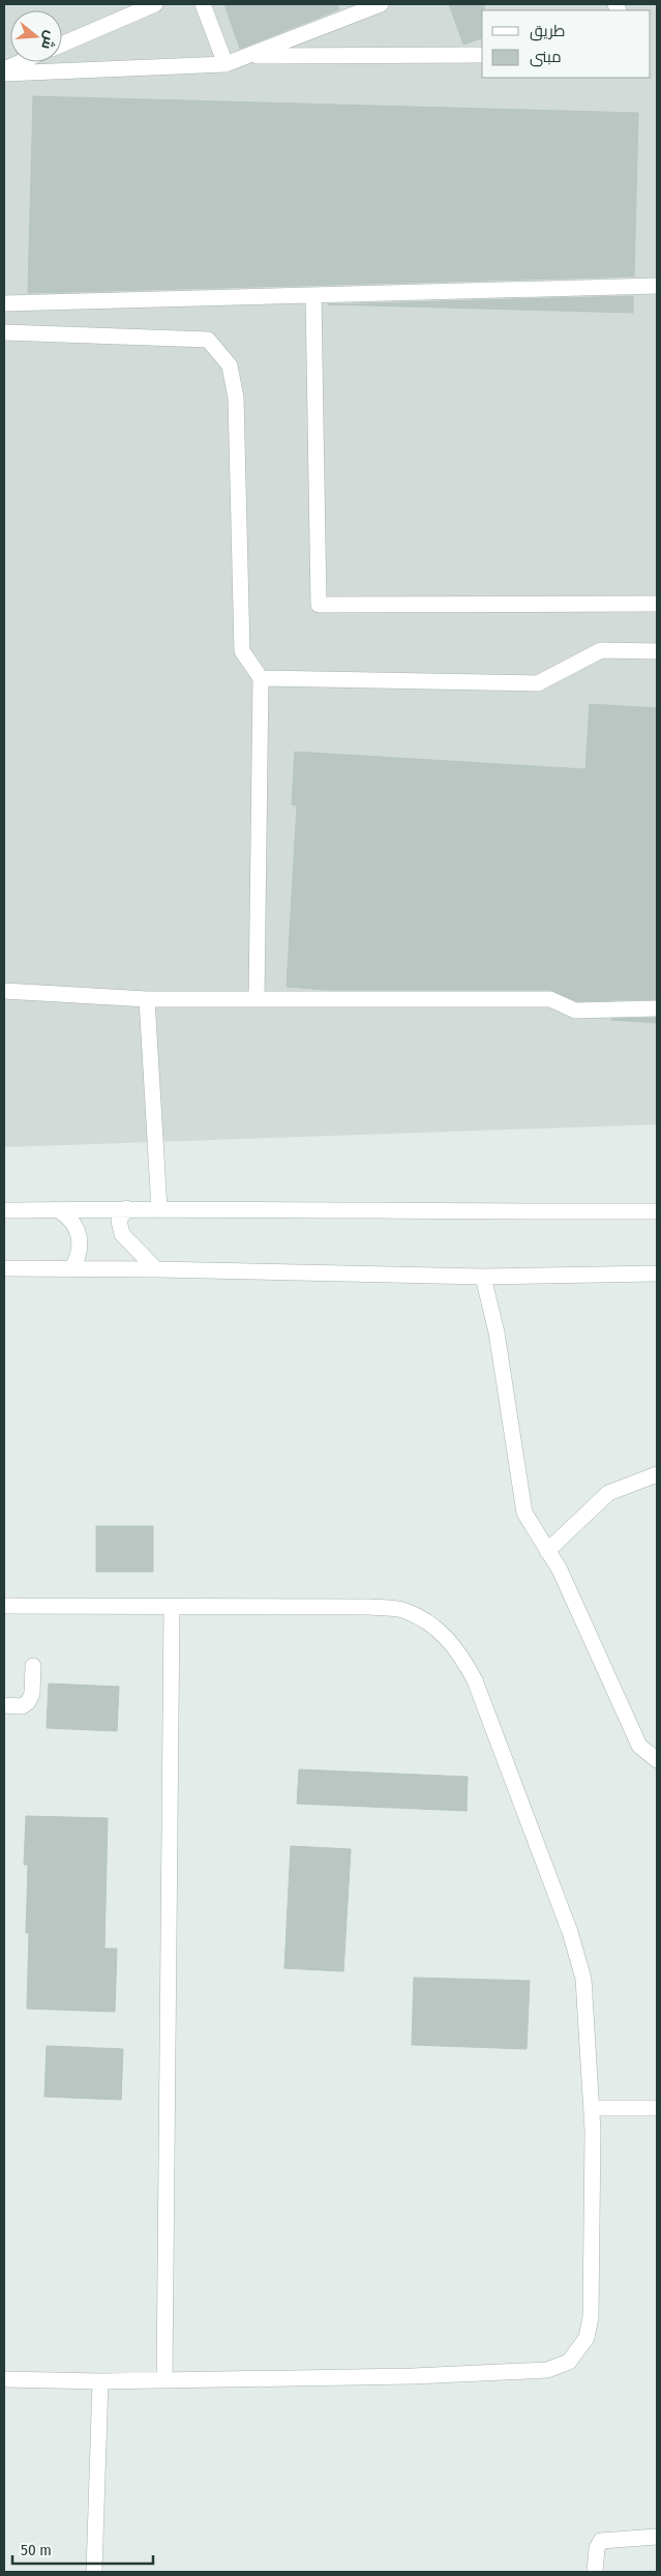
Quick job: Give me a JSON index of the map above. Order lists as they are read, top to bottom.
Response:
{
  "legend": ["طريق", "مبنى"],
  "scale_bar": "50 m",
  "north": "right"
}
